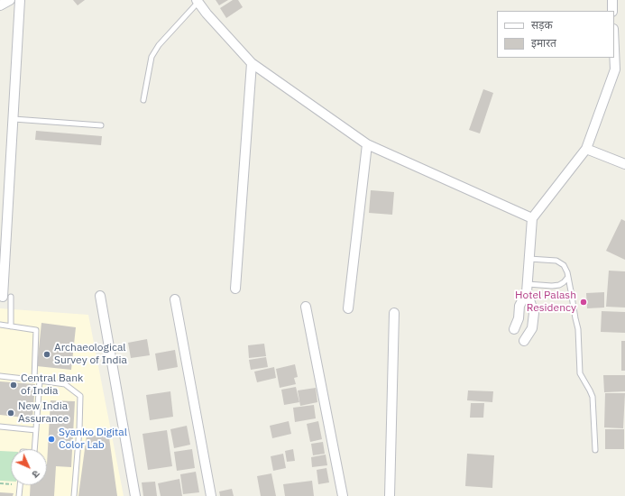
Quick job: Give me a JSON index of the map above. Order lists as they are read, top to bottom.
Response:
{
  "places": [
    "Hotel Palash Residency",
    "Archaeological Survey of India",
    "Central Bank of India",
    "New India Assurance",
    "Syanko Digital Color Lab"
  ],
  "legend": ["सड़क", "इमारत"],
  "north": "bottom right"
}
